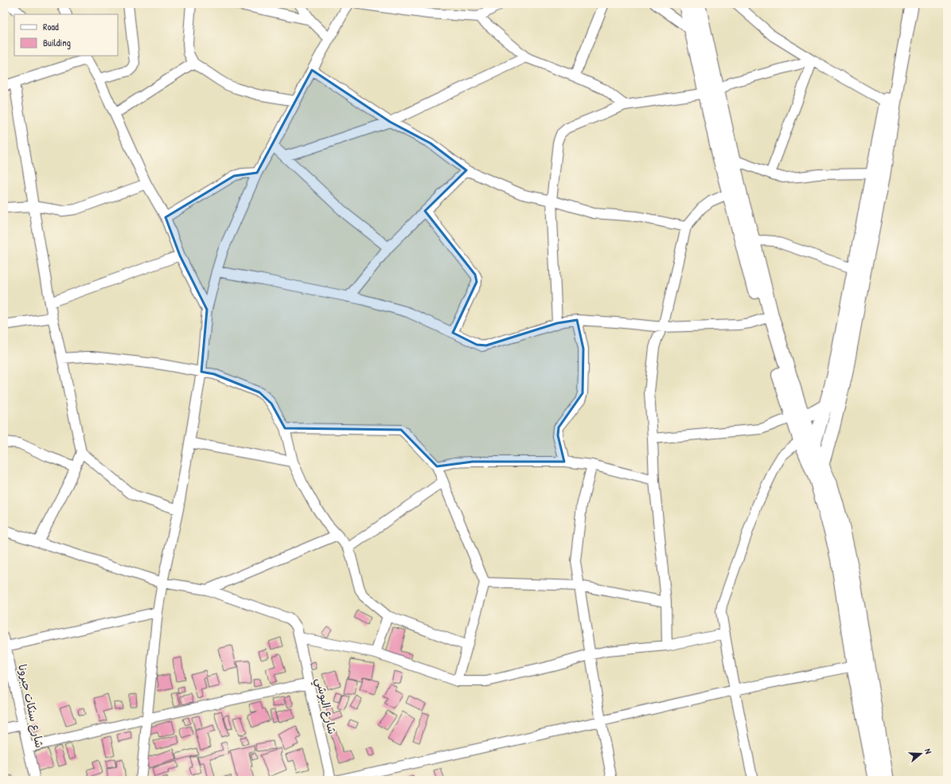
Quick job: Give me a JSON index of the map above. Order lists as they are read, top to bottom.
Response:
{
  "streets": {
    "street": ["شارع سنكات جبرونا", "شارع البوشي"]
  },
  "legend": ["Road", "Building"],
  "north": "right"
}
